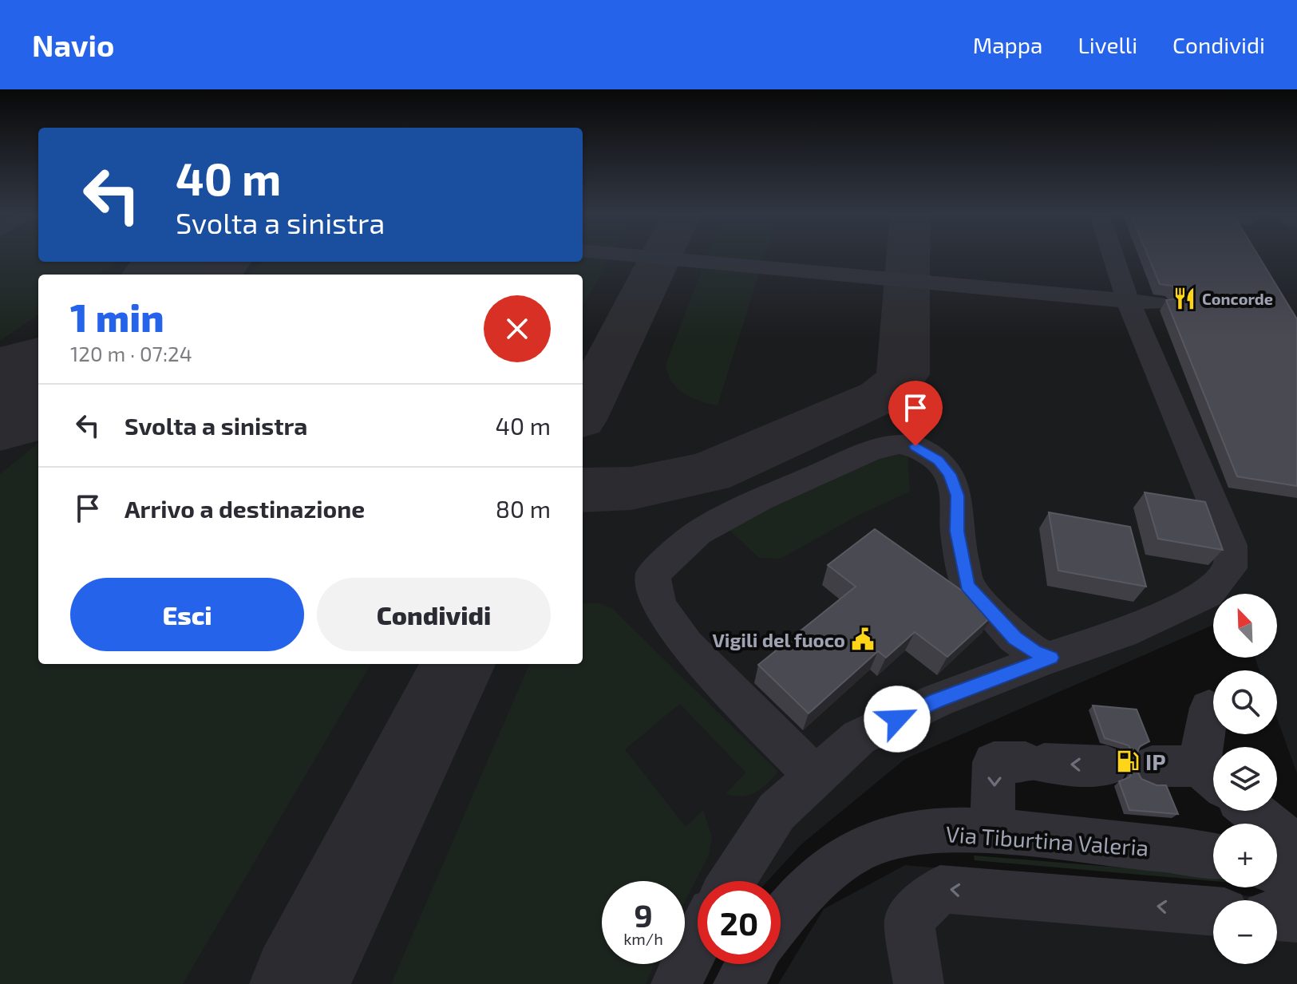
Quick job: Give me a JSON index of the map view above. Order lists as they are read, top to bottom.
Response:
{
  "streets": {
    "street": ["Via Tiburtina Valeria"]
  },
  "places": {
    "restaurant": ["Concorde"],
    "public building": ["Vigili del fuoco"],
    "fuel station": ["IP"]
  },
  "north": "top left",
  "page": {
    "header": "Navio",
    "nav": ["Mappa", "Livelli", "Condividi"],
    "turn": ["40 m", "Svolta a sinistra"],
    "heading": ["1 min", "120 m · 07:24"],
    "list": [
      {
        "name": "Svolta a sinistra",
        "value": "40 m"
      },
      {
        "name": "Arrivo a destinazione",
        "value": "80 m"
      }
    ],
    "buttons": ["Esci", "Condividi"],
    "map_buttons": ["+", "−"],
    "speed": "9 km/h",
    "limit": "20"
  }
}
